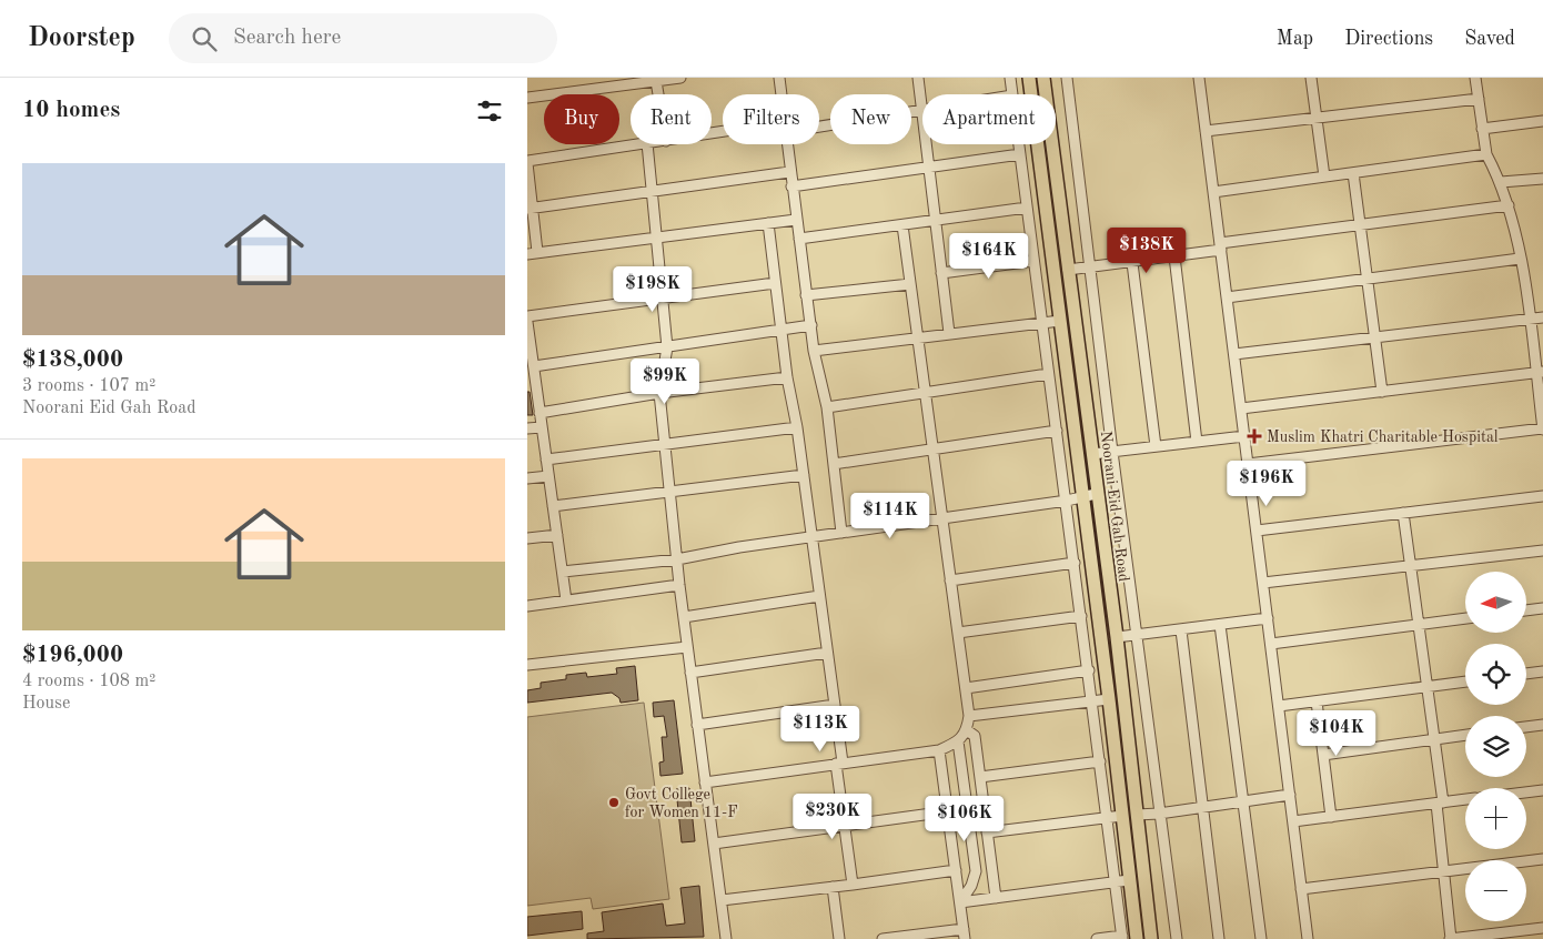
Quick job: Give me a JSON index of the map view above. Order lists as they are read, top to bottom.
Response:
{
  "streets": {
    "main road": ["Noorani Eid Gah Road"]
  },
  "places": {
    "health": ["Muslim Khatri Charitable Hospital"],
    "other": ["Govt College for Women 11-F"]
  },
  "north": "left",
  "page": {
    "header": "Doorstep",
    "search": "Search here",
    "nav": ["Map", "Directions", "Saved"],
    "heading": "10 homes",
    "chip": [
      "Buy",
      "Rent",
      "Filters",
      "New",
      "Apartment"
    ],
    "list": [
      {
        "name": "$138,000",
        "note": "3 rooms · 107 m² · Noorani Eid Gah Road"
      },
      {
        "name": "$196,000",
        "note": "4 rooms · 108 m² · House"
      }
    ],
    "price": [
      "$138K",
      "$164K",
      "$198K",
      "$99K",
      "$196K",
      "$114K",
      "$113K",
      "$104K",
      "$230K",
      "$106K"
    ],
    "map_buttons": ["+", "−"]
  }
}
